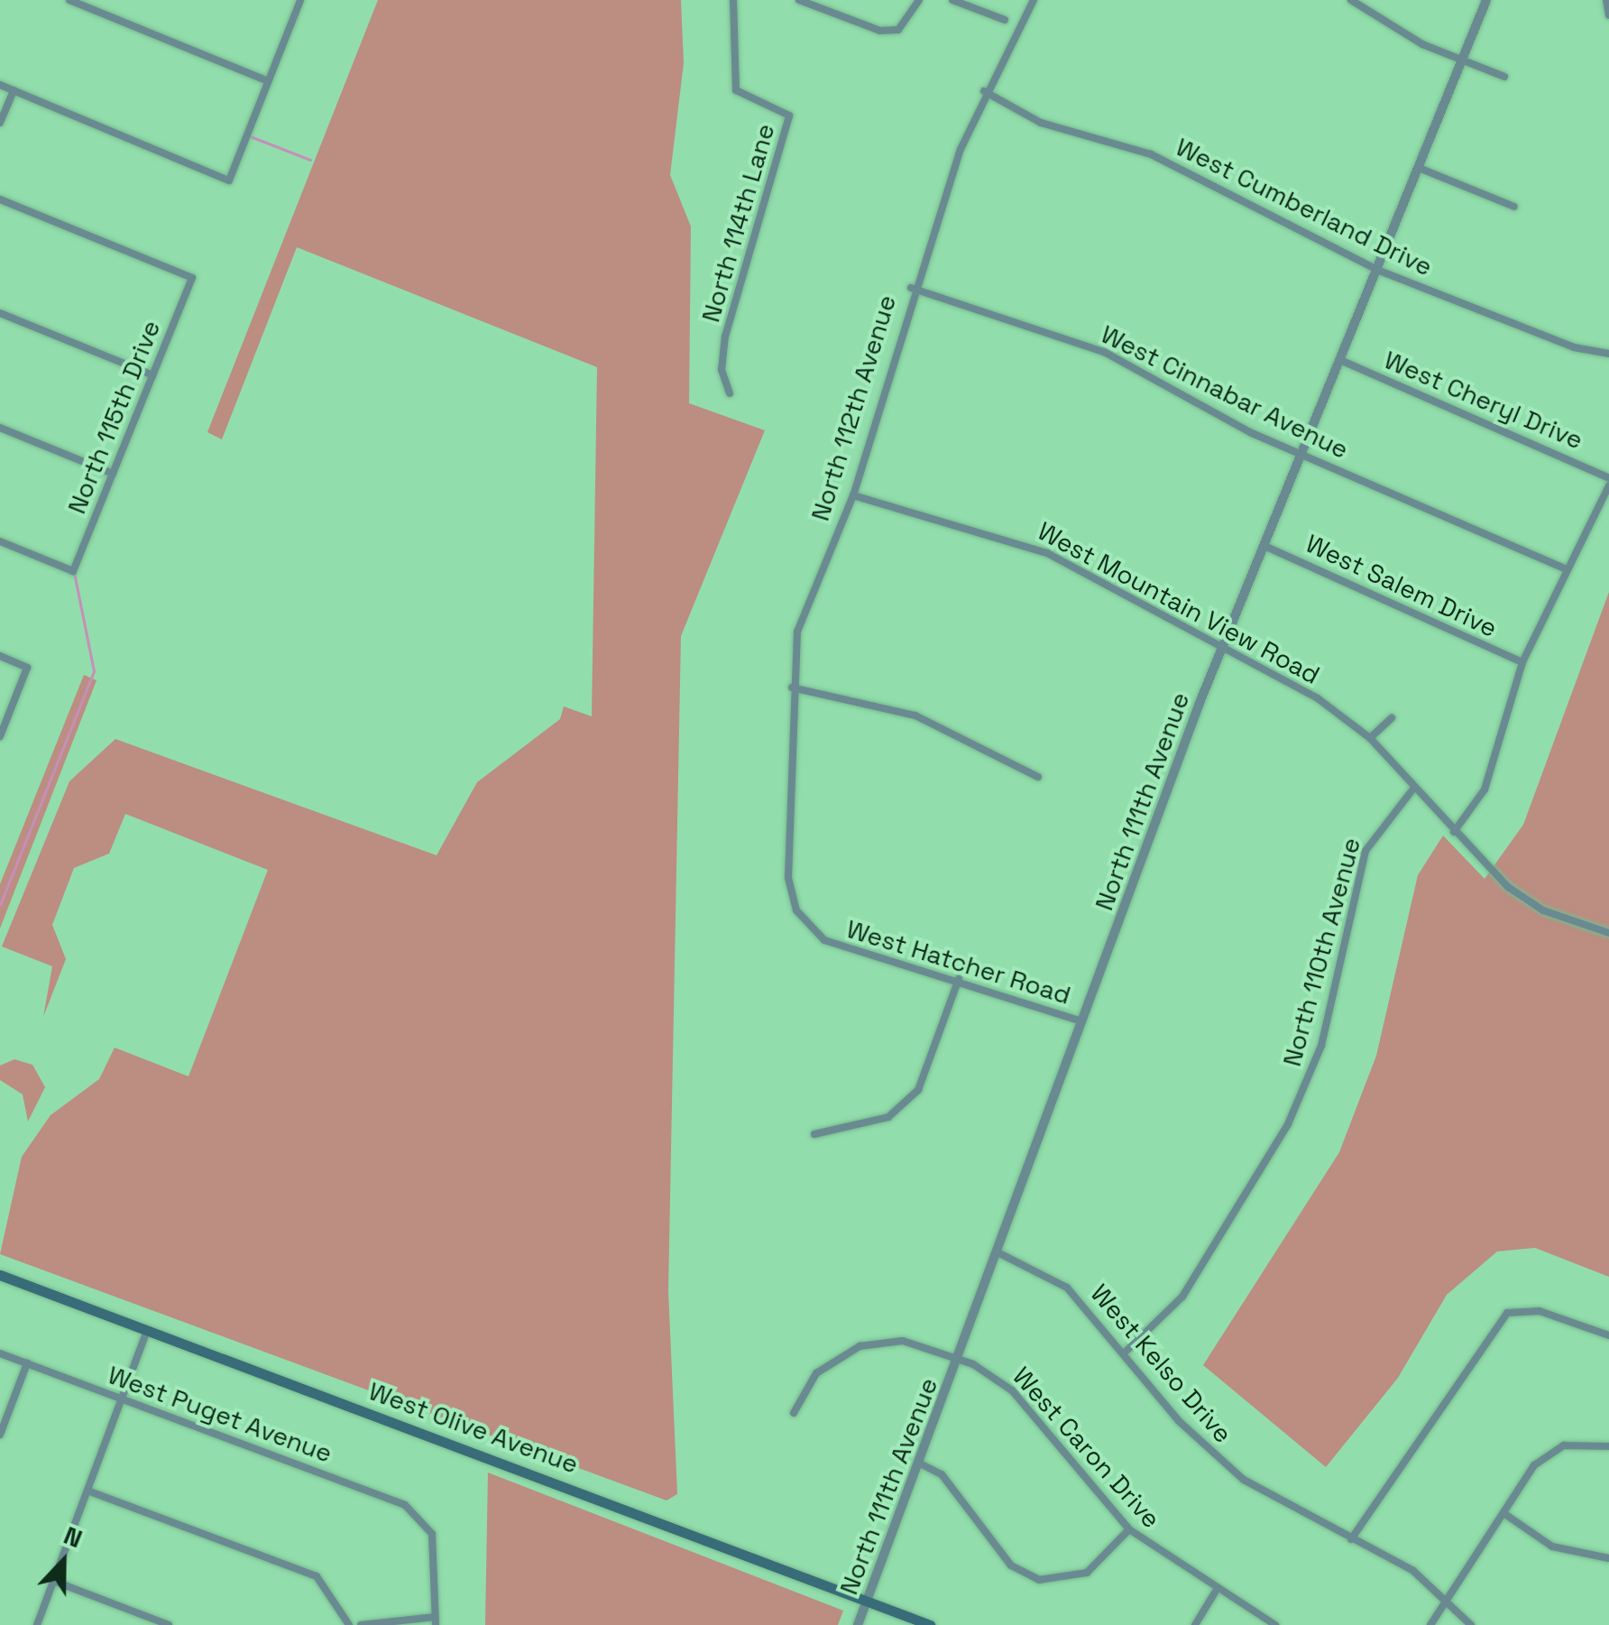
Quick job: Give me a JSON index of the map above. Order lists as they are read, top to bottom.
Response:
{
  "streets": {
    "main road": ["West Olive Avenue"],
    "street": [
      "West Cumberland Drive",
      "North 114th Lane",
      "West Cinnabar Avenue",
      "West Cheryl Drive",
      "North 112th Avenue",
      "North 115th Drive",
      "West Salem Drive",
      "West Mountain View Road",
      "North 111th Avenue",
      "North 110th Avenue",
      "West Hatcher Road",
      "West Kelso Drive",
      "West Puget Avenue",
      "West Caron Drive"
    ]
  },
  "crossings": [
    ["West Cumberland Drive", "North 112th Avenue"],
    ["West Cumberland Drive", "North 111th Avenue"],
    ["West Cinnabar Avenue", "North 112th Avenue"],
    ["West Cinnabar Avenue", "North 111th Avenue"],
    ["West Cheryl Drive", "North 111th Avenue"],
    ["North 112th Avenue", "West Mountain View Road"],
    ["North 112th Avenue", "West Hatcher Road"],
    ["West Salem Drive", "North 111th Avenue"],
    ["West Mountain View Road", "North 111th Avenue"],
    ["West Mountain View Road", "North 110th Avenue"],
    ["North 111th Avenue", "West Hatcher Road"],
    ["North 111th Avenue", "West Kelso Drive"],
    ["North 111th Avenue", "West Olive Avenue"],
    ["North 111th Avenue", "West Caron Drive"],
    ["North 110th Avenue", "West Kelso Drive"]
  ],
  "north": "top"
}
